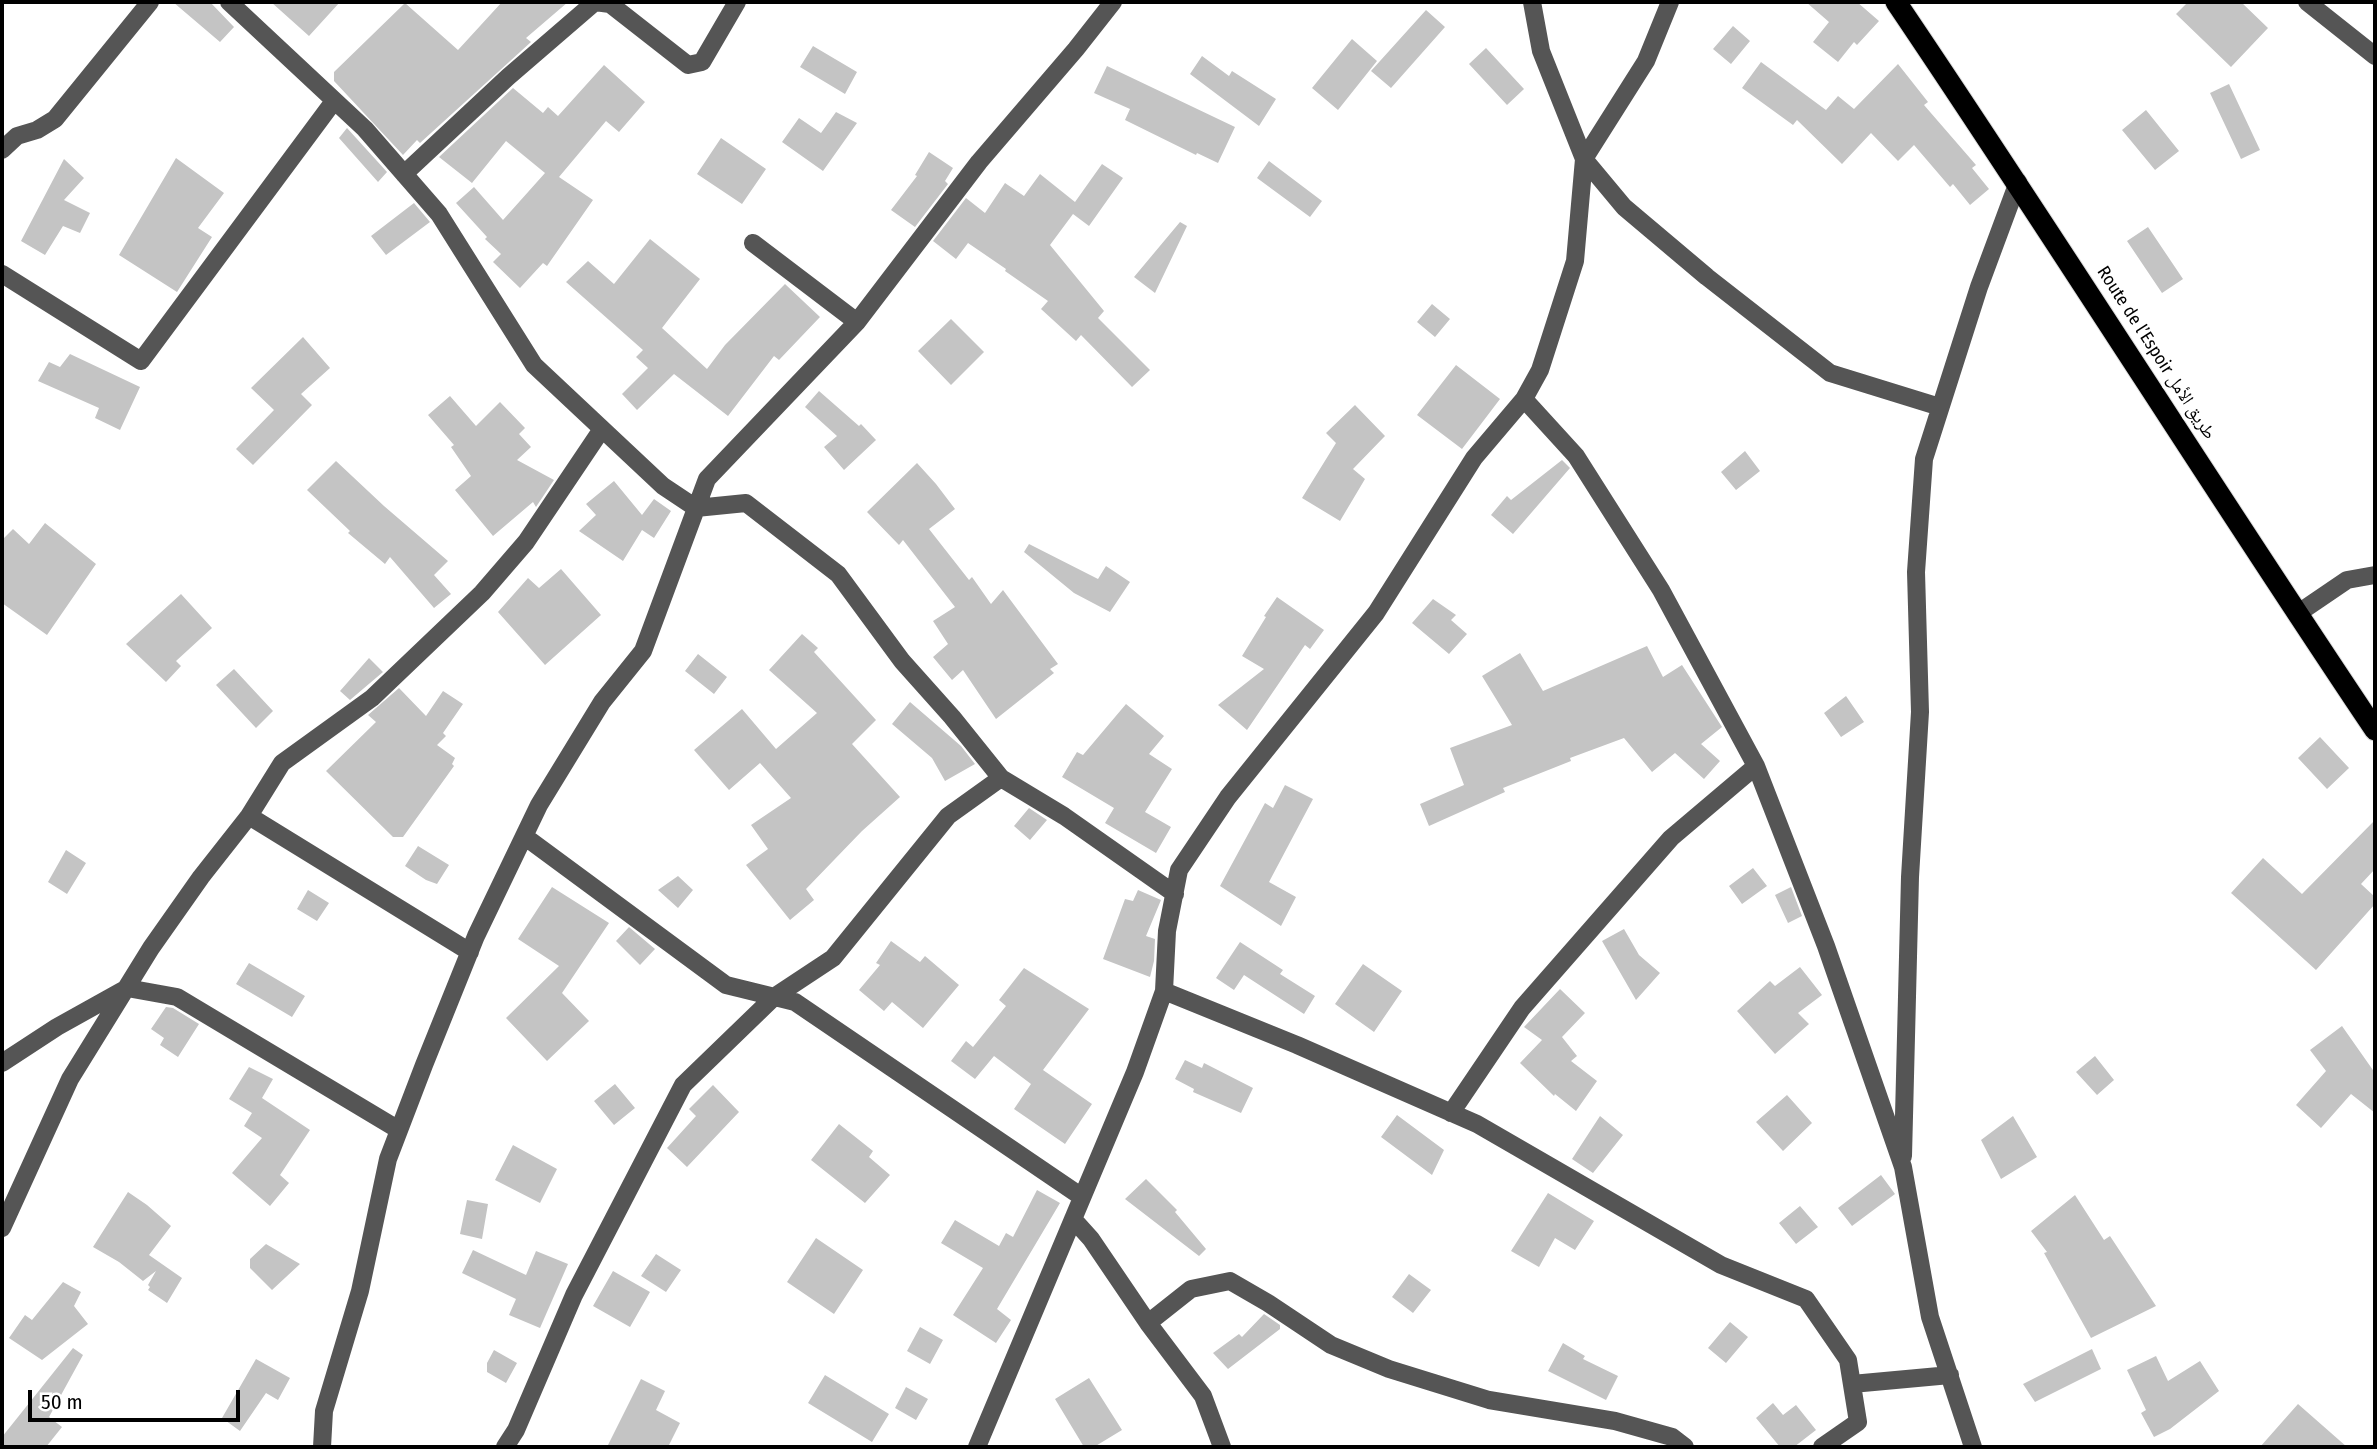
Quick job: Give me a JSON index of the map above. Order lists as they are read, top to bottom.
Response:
{
  "streets": {
    "highway": ["Route de l’Espoir طريق الأمل"]
  },
  "scale_bar": "50 m"
}
